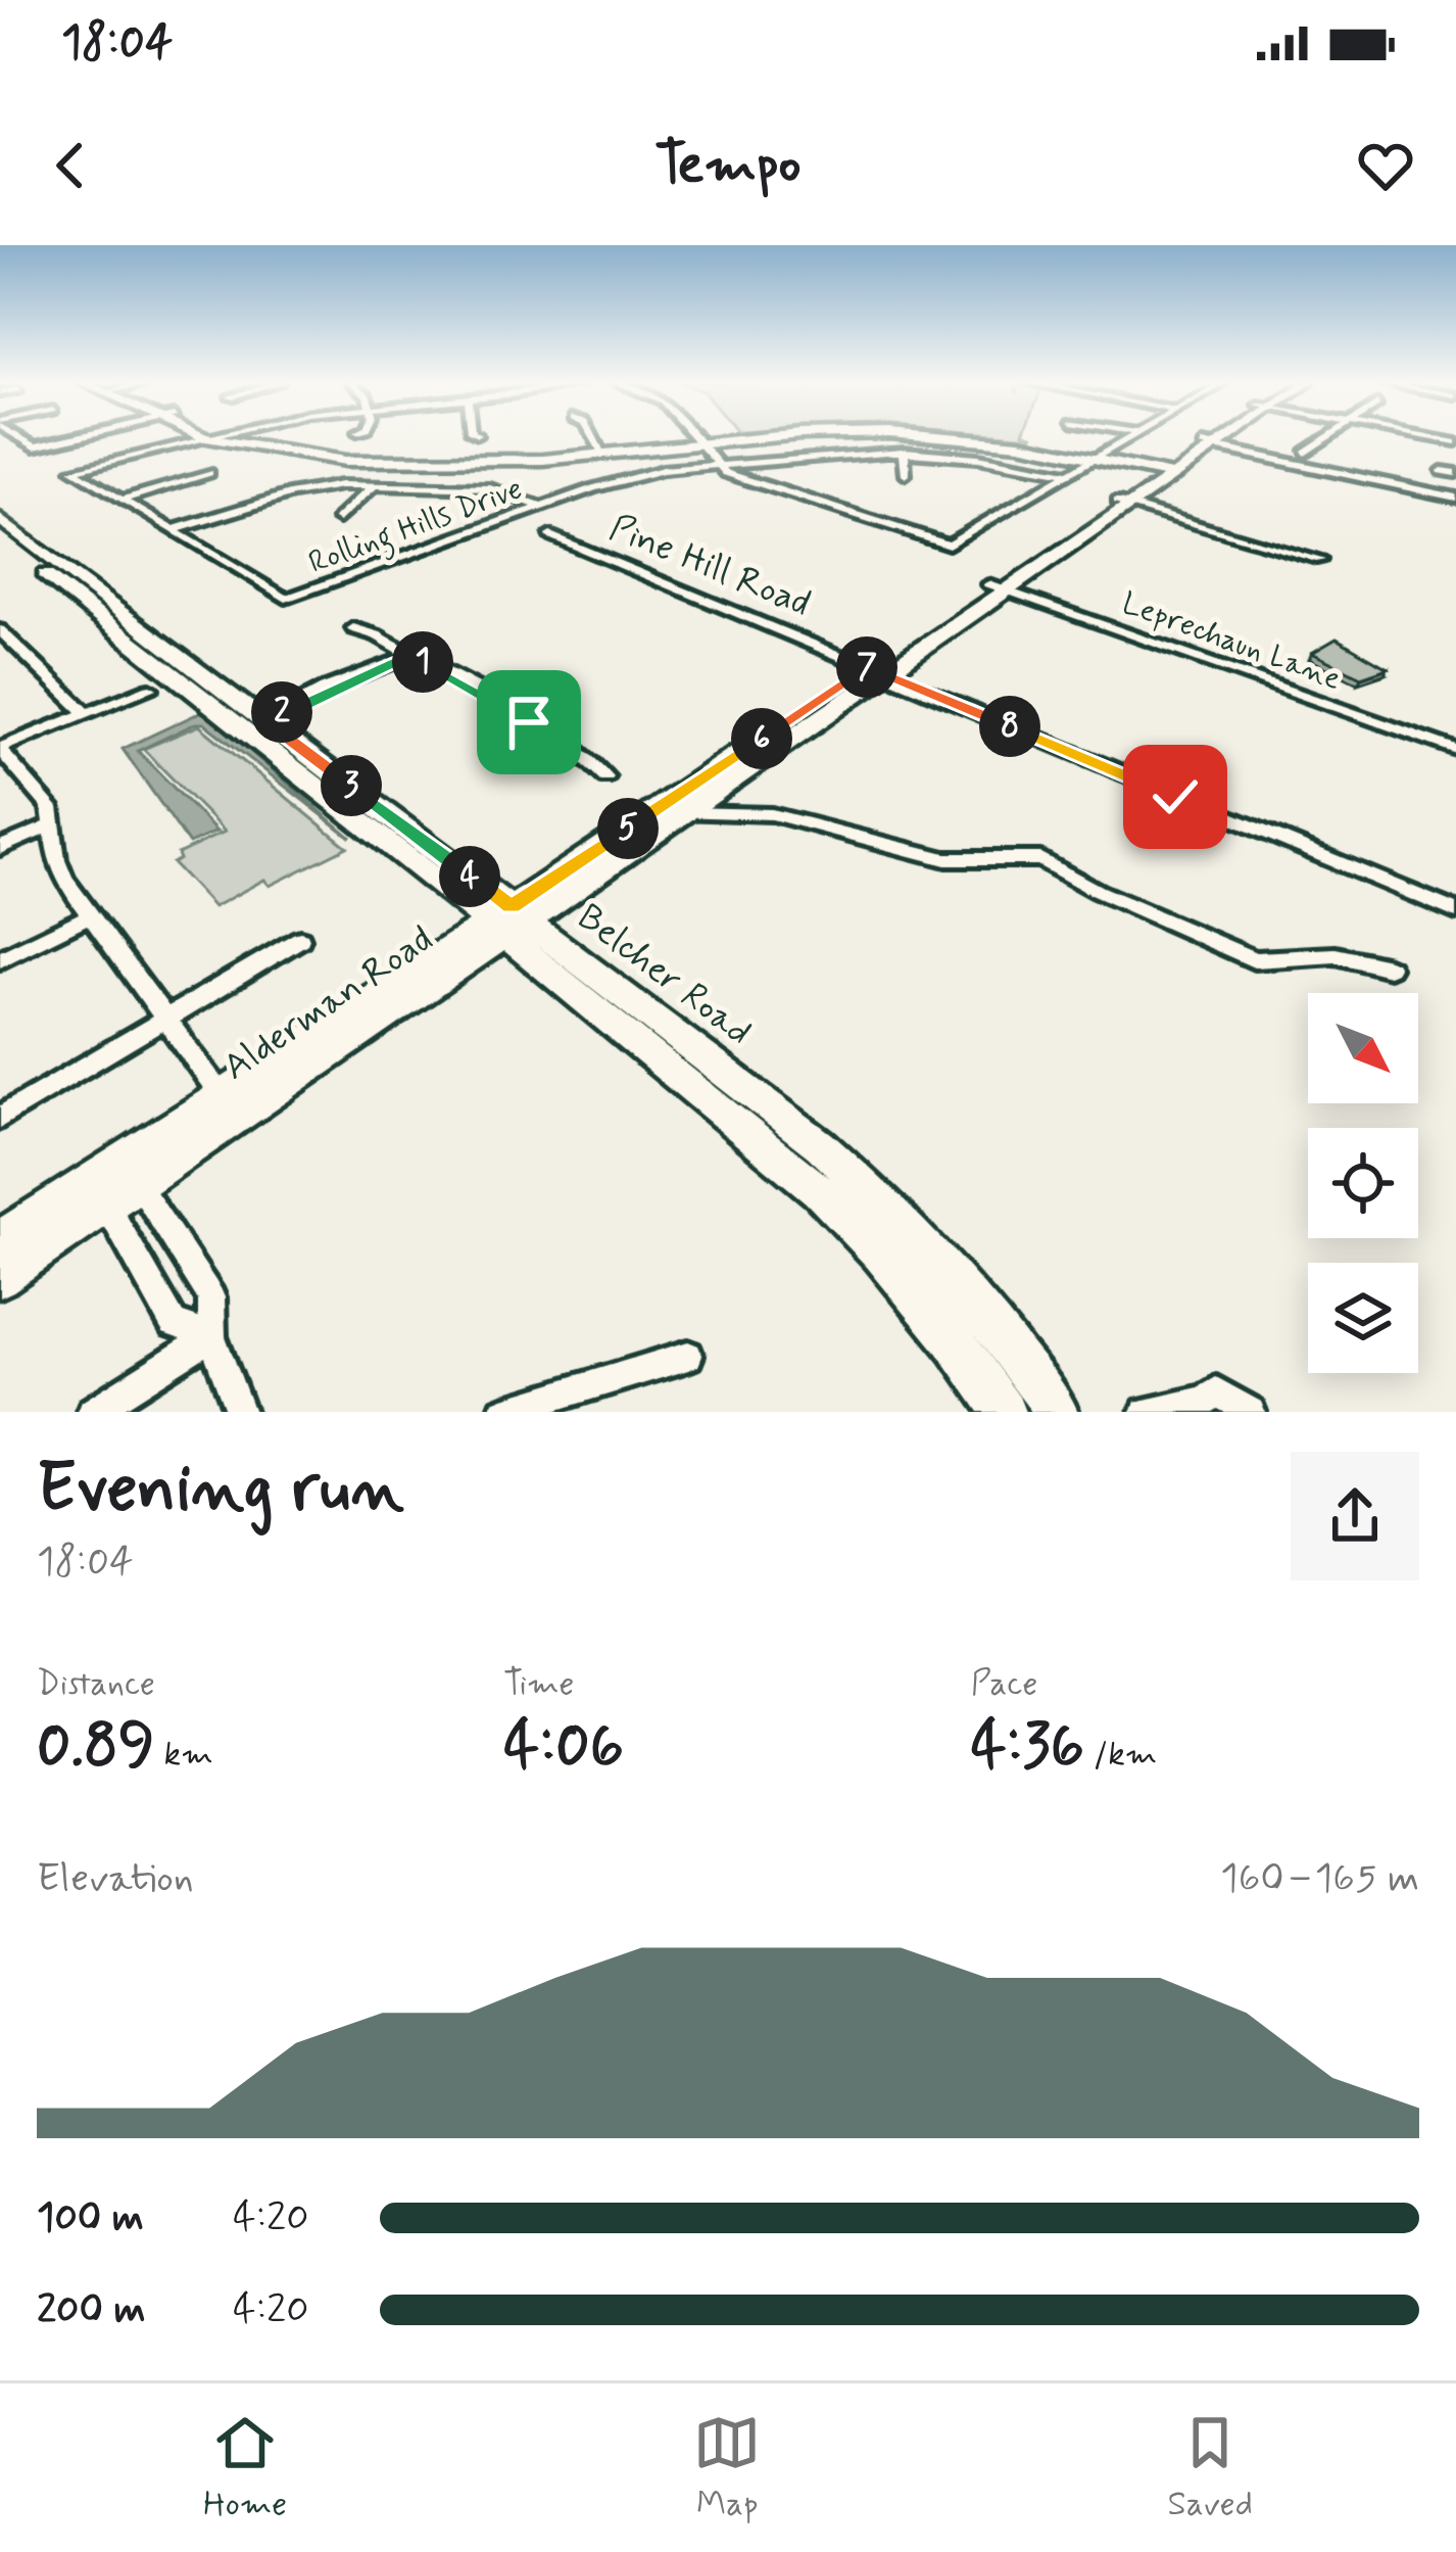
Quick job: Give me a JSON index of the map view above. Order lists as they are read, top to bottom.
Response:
{
  "streets": {
    "main road": ["Belcher Road", "Alderman Road"],
    "street": ["Rolling Hills Drive", "Pine Hill Road", "Leprechaun Lane"]
  },
  "crossings": [
    ["Pine Hill Road", "Alderman Road"],
    ["Leprechaun Lane", "Alderman Road"],
    ["Belcher Road", "Alderman Road"]
  ],
  "north": "bottom right",
  "page": {
    "status": "18:04",
    "header": "Tempo",
    "pins": [
      "1",
      "7",
      "2",
      "8",
      "6",
      "3",
      "5",
      "4"
    ],
    "heading": ["Evening run", "18:04"],
    "stats": [
      ["Distance", "0.89 km"],
      ["Time", "4:06"],
      ["Pace", "4:36 /km"]
    ],
    "chart": ["Elevation", "160–165 m"],
    "list": [
      {
        "name": "100 m",
        "note": "4:20"
      },
      {
        "name": "200 m",
        "note": "4:20"
      }
    ],
    "tabs": ["Home", "Map", "Saved"]
  }
}
